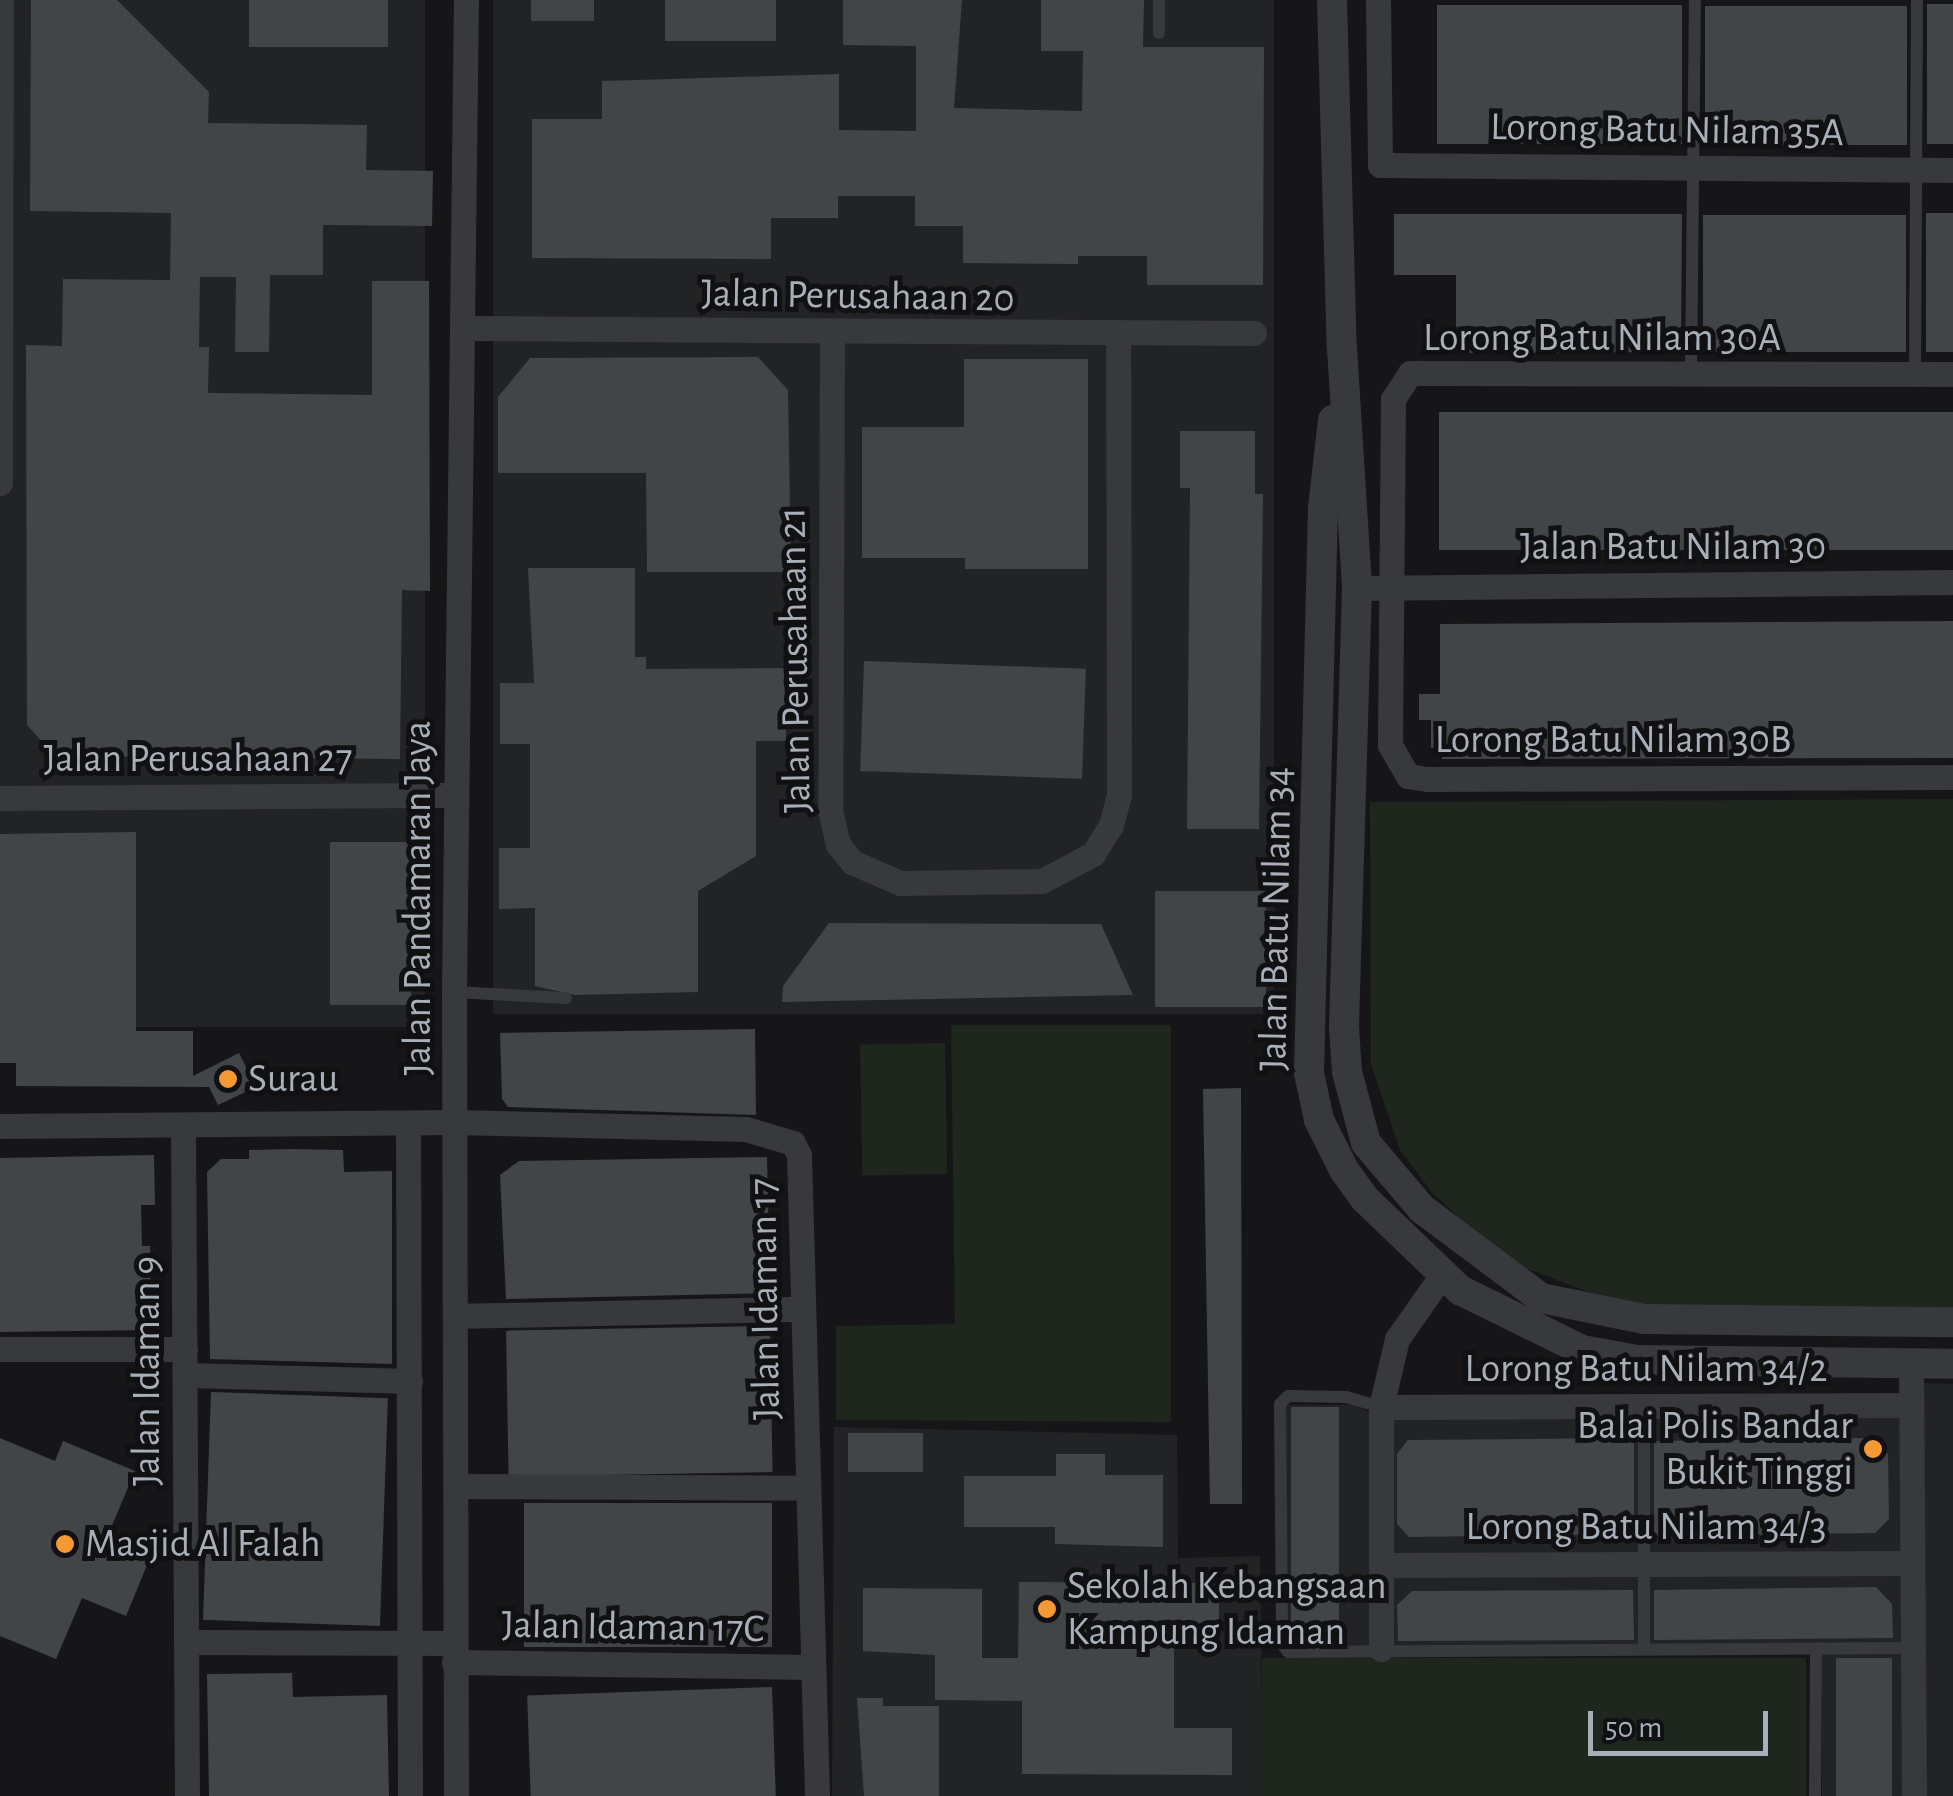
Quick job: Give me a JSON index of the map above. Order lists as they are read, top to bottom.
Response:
{
  "streets": {
    "street": [
      "Lorong Batu Nilam 35A",
      "Jalan Perusahaan 20",
      "Lorong Batu Nilam 30A",
      "Jalan Batu Nilam 30",
      "Jalan Perusahaan 21",
      "Lorong Batu Nilam 30B",
      "Jalan Perusahaan 27",
      "Jalan Pandamaran Jaya",
      "Jalan Batu Nilam 34",
      "Jalan Idaman 17",
      "Lorong Batu Nilam 34/2",
      "Jalan Idaman 9",
      "Lorong Batu Nilam 34/3",
      "Jalan Idaman 17C"
    ]
  },
  "crossings": [
    ["Jalan Perusahaan 20", "Jalan Perusahaan 21"],
    ["Jalan Perusahaan 20", "Jalan Pandamaran Jaya"],
    ["Lorong Batu Nilam 30A", "Jalan Batu Nilam 30"],
    ["Lorong Batu Nilam 30A", "Lorong Batu Nilam 30B"],
    ["Jalan Batu Nilam 30", "Lorong Batu Nilam 30B"],
    ["Jalan Batu Nilam 30", "Jalan Batu Nilam 34"],
    ["Jalan Perusahaan 27", "Jalan Pandamaran Jaya"],
    ["Jalan Pandamaran Jaya", "Jalan Idaman 17"],
    ["Jalan Pandamaran Jaya", "Jalan Idaman 17C"],
    ["Jalan Idaman 17", "Jalan Idaman 9"],
    ["Jalan Idaman 17", "Jalan Idaman 17C"],
    ["Jalan Idaman 9", "Jalan Idaman 17C"]
  ],
  "places": [
    "Surau",
    "Balai Polis Bandar Bukit Tinggi",
    "Masjid Al Falah",
    "Sekolah Kebangsaan Kampung Idaman"
  ],
  "scale_bar": "50 m"
}
